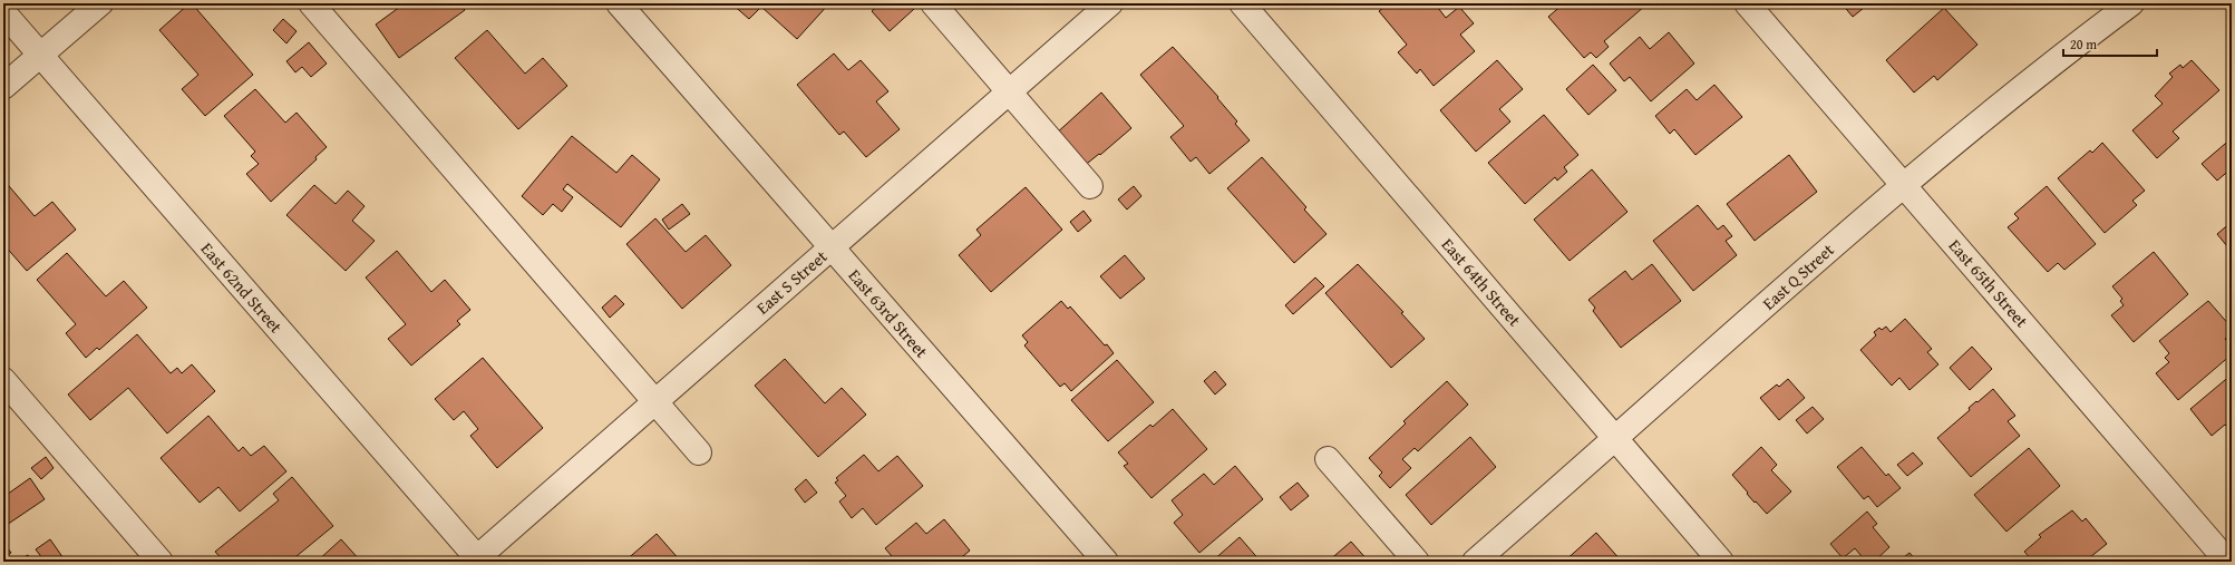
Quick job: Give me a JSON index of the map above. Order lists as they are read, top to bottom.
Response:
{
  "streets": {
    "street": [
      "East Q Street",
      "East S Street",
      "East 64th Street",
      "East 65th Street",
      "East 62nd Street",
      "East 63rd Street"
    ]
  },
  "crossings": [
    ["East Q Street", "East 64th Street"],
    ["East Q Street", "East 65th Street"],
    ["East S Street", "East 62nd Street"],
    ["East S Street", "East 63rd Street"]
  ],
  "scale_bar": "20 m"
}
